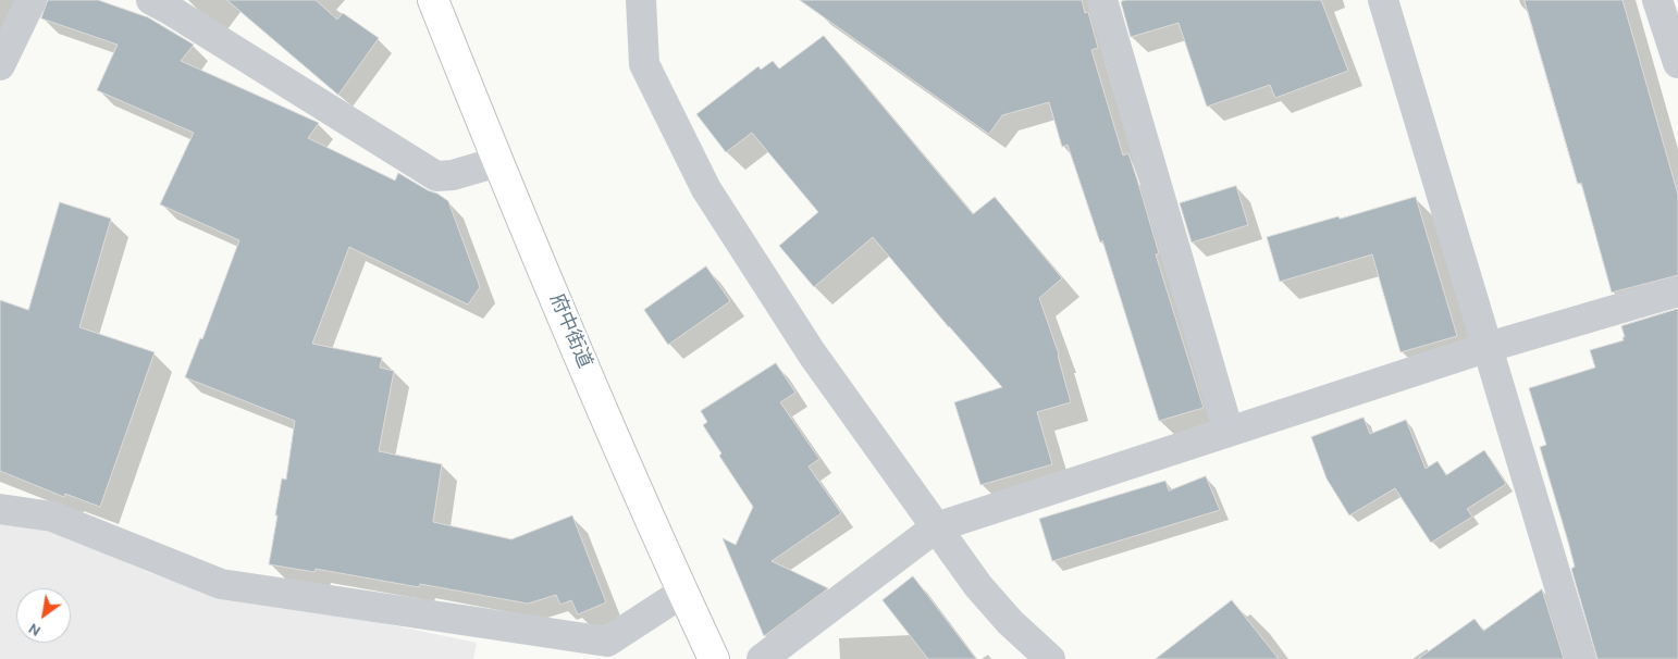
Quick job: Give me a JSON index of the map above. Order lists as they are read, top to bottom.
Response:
{
  "streets": {
    "highway": ["府中街道"]
  },
  "north": "bottom left"
}
